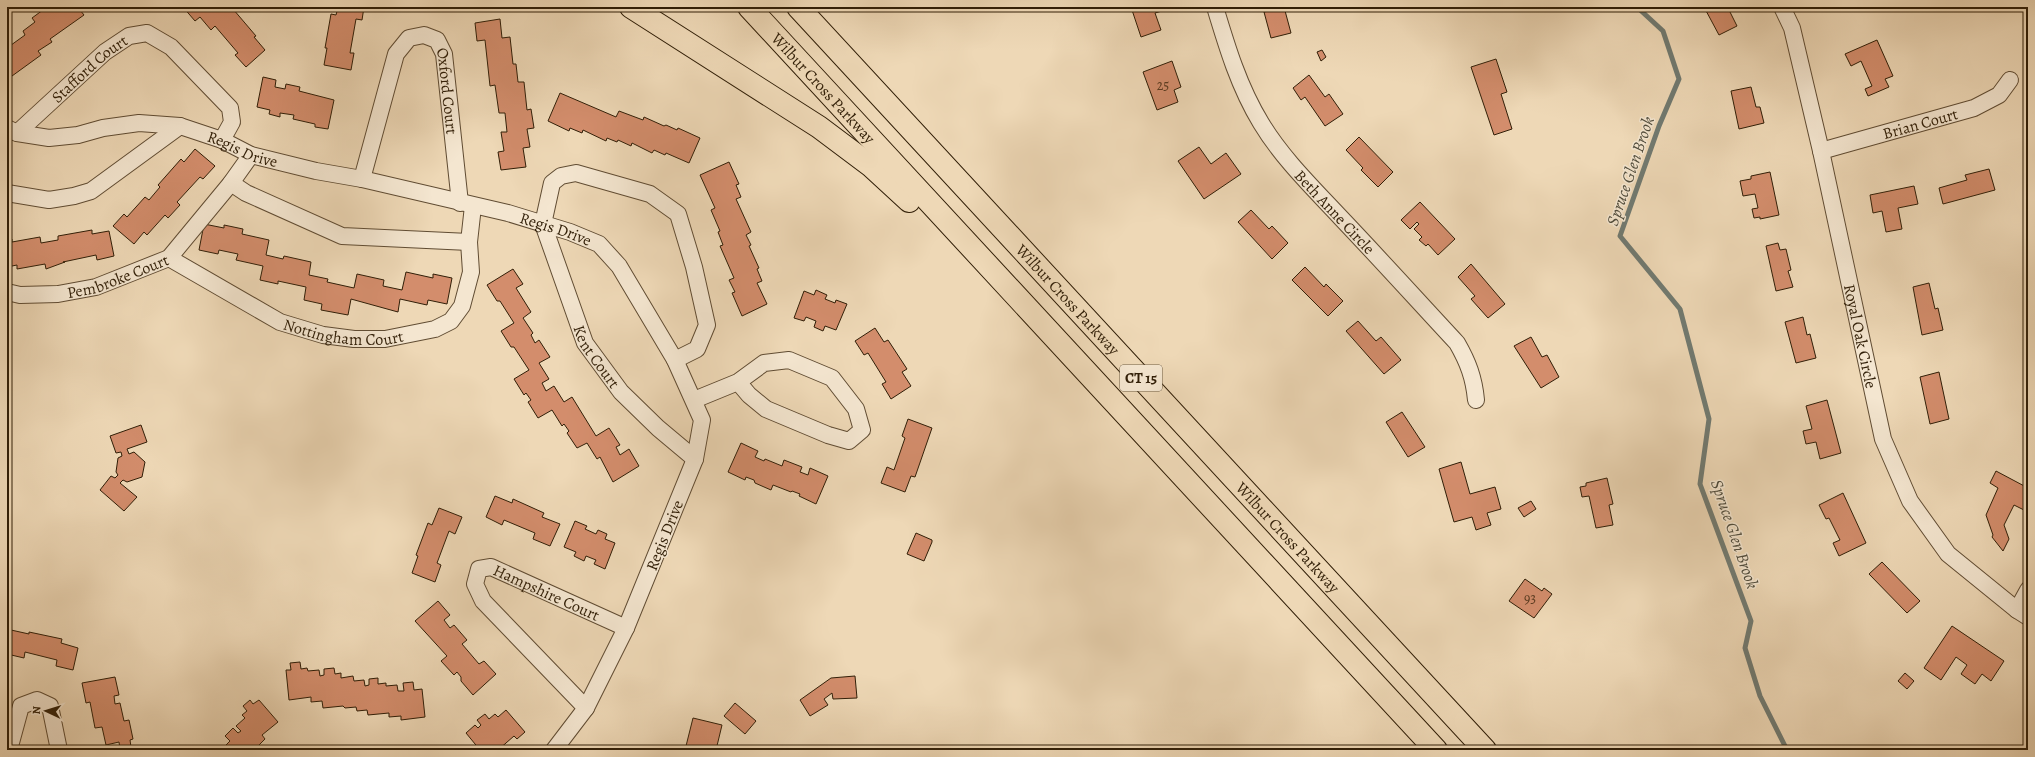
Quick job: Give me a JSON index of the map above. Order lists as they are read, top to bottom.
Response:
{
  "streets": {
    "highway": ["Wilbur Cross Parkway", "CT 15"],
    "street": [
      "Stafford Court",
      "Oxford Court",
      "Brian Court",
      "Regis Drive",
      "Beth Anne Circle",
      "Pembroke Court",
      "Nottingham Court",
      "Royal Oak Circle",
      "Kent Court",
      "Hampshire Court"
    ]
  },
  "crossings": [
    ["Stafford Court", "Regis Drive"],
    ["Oxford Court", "Regis Drive"],
    ["Oxford Court", "Nottingham Court"],
    ["Brian Court", "Royal Oak Circle"],
    ["Regis Drive", "Pembroke Court"],
    ["Regis Drive", "Nottingham Court"],
    ["Regis Drive", "Kent Court"],
    ["Regis Drive", "Hampshire Court"],
    ["Pembroke Court", "Nottingham Court"]
  ],
  "water": ["Spruce Glen Brook"],
  "house_numbers": ["25", "93"],
  "north": "left"
}
